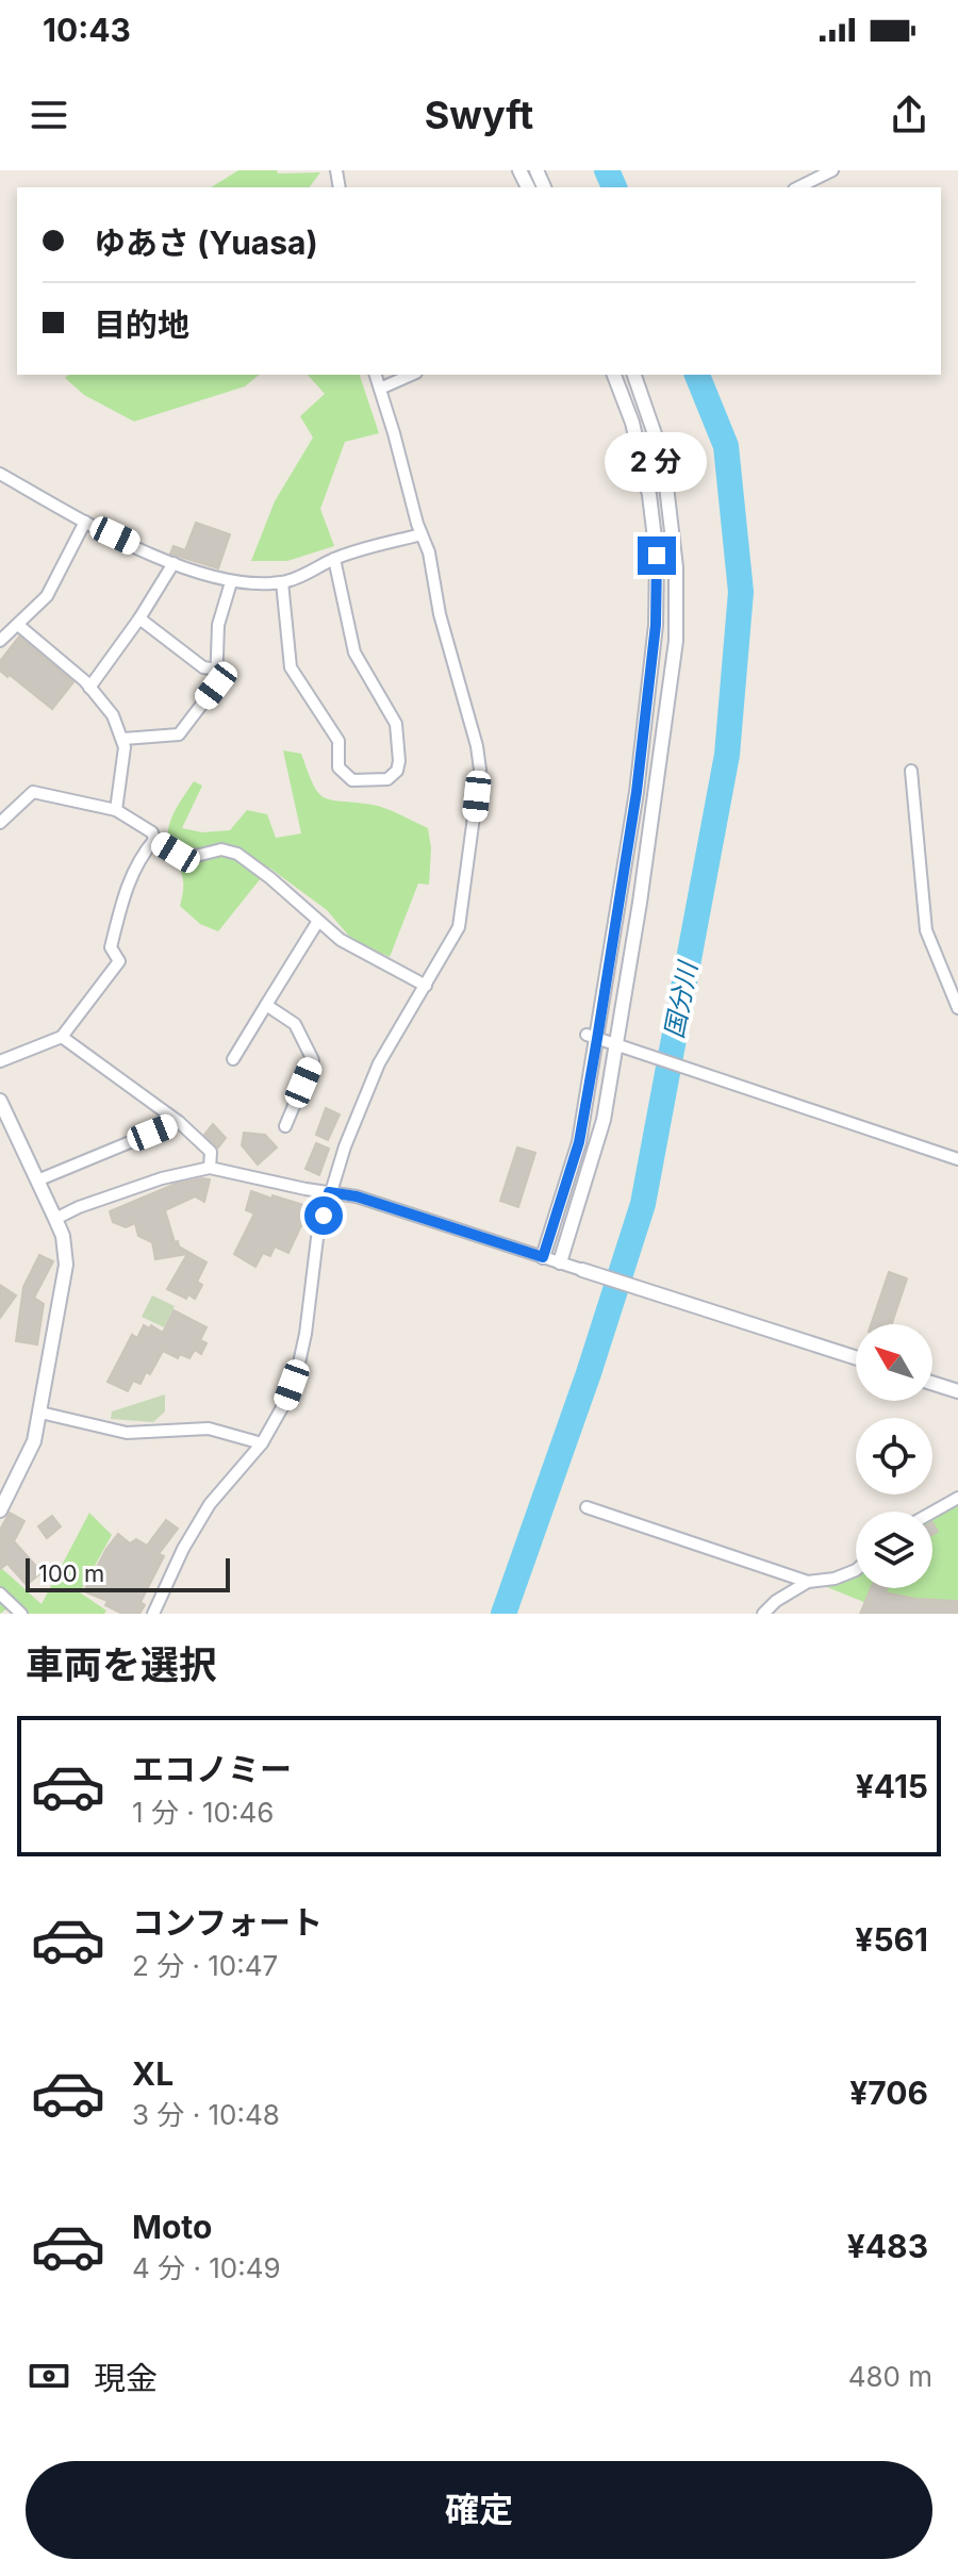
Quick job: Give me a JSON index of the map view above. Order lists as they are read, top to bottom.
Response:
{
  "water": ["国分川"],
  "scale_bar": "100 m",
  "north": "top left",
  "page": {
    "status": "10:43",
    "header": "Swyft",
    "banner": ["ゆあさ (Yuasa)", "目的地"],
    "bubble": "2 分",
    "scale": "100 m",
    "heading": "車両を選択",
    "list": [
      {
        "name": "エコノミー",
        "note": "1 分 · 10:46",
        "value": "¥415"
      },
      {
        "name": "コンフォート",
        "note": "2 分 · 10:47",
        "value": "¥561"
      },
      {
        "name": "XL",
        "note": "3 分 · 10:48",
        "value": "¥706"
      },
      {
        "name": "Moto",
        "note": "4 分 · 10:49",
        "value": "¥483"
      }
    ],
    "pay": ["現金", "480 m"],
    "buttons": "確定"
  }
}
